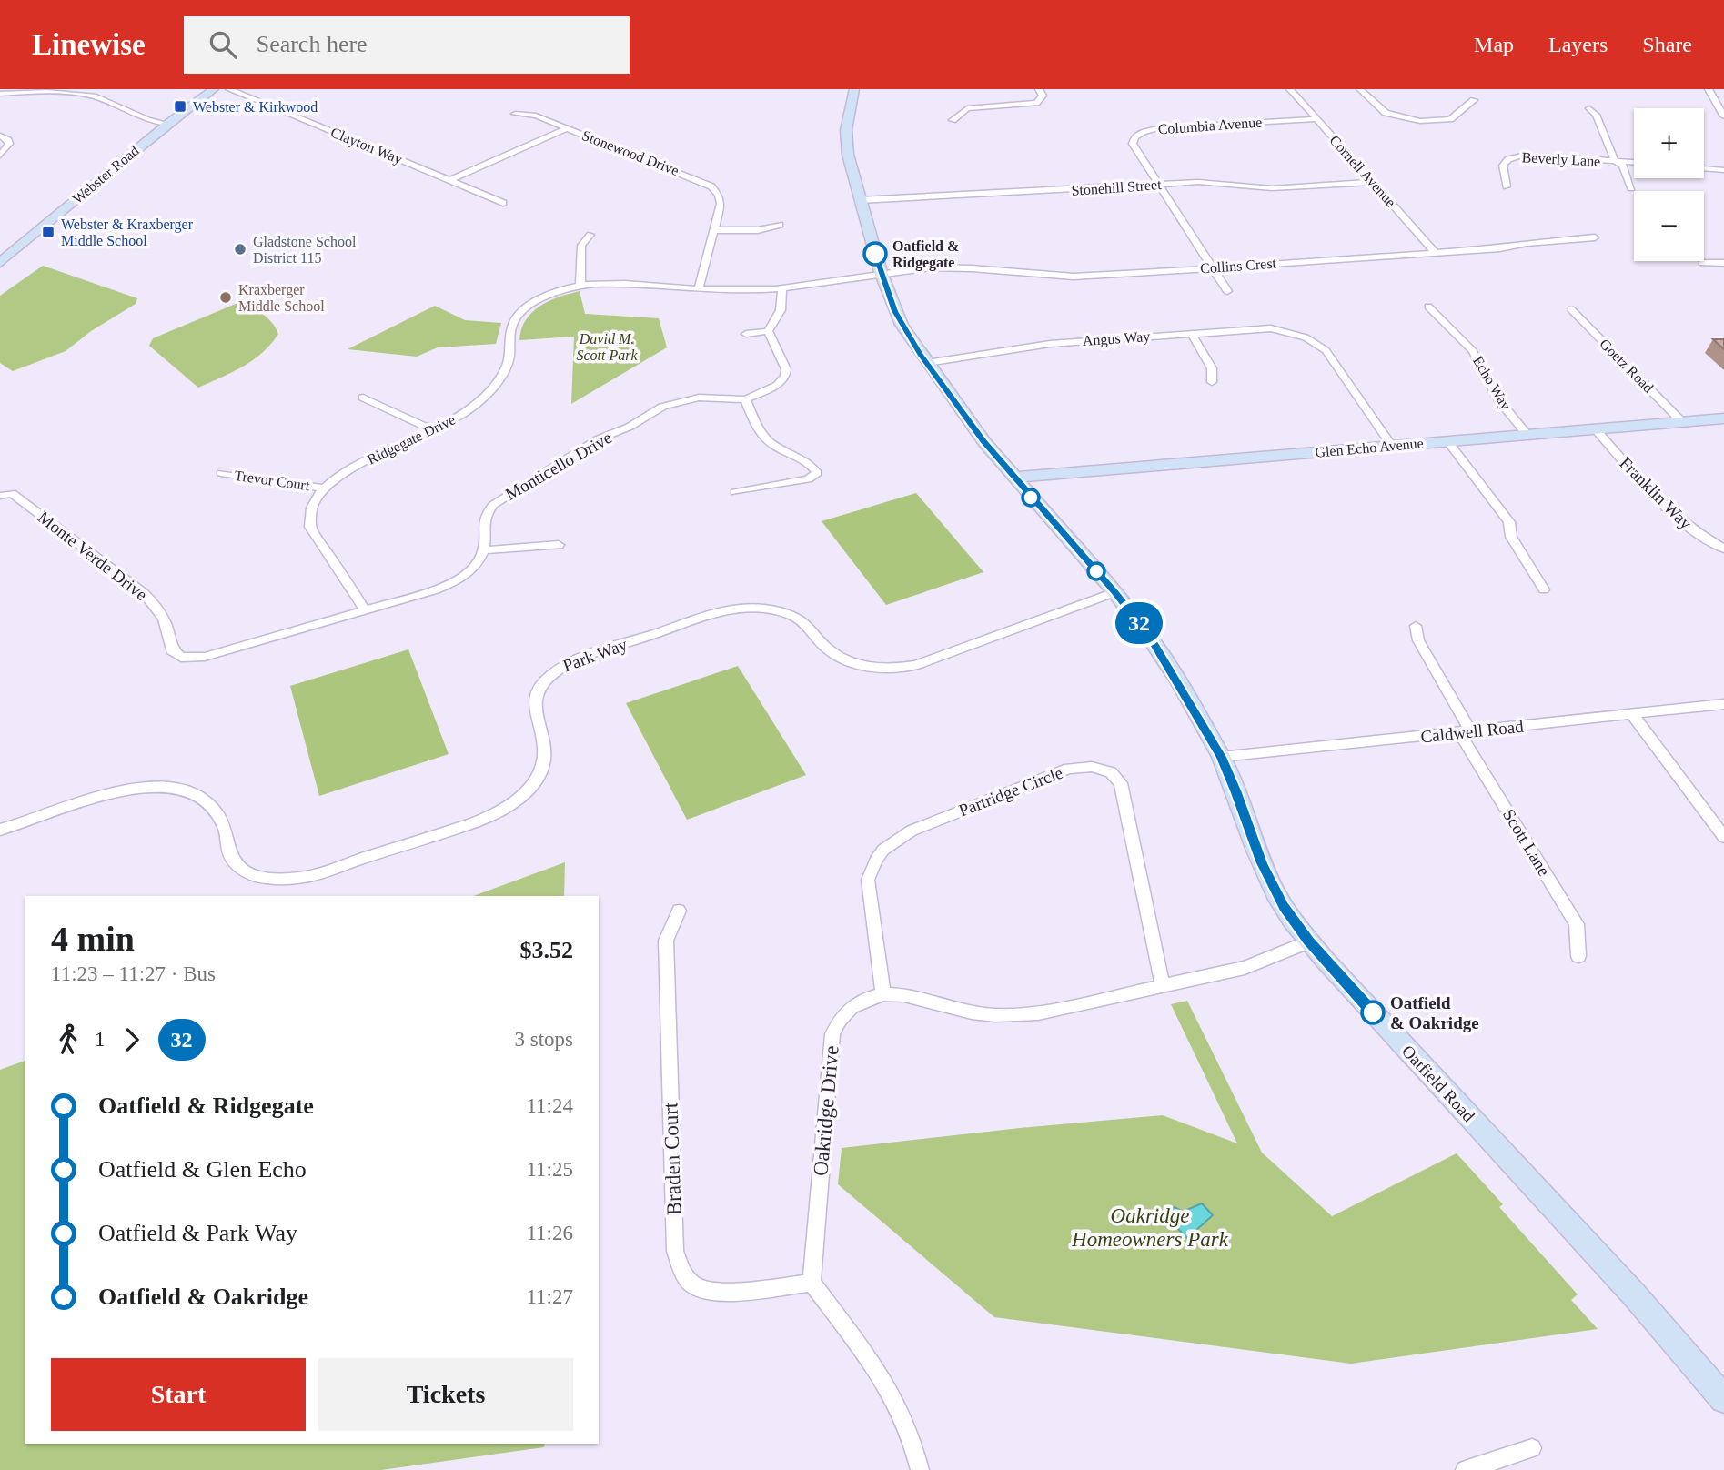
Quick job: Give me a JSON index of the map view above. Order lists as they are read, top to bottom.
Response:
{
  "streets": {
    "main road": ["Webster Road", "Glen Echo Avenue", "Oatfield Road"],
    "street": [
      "Columbia Avenue",
      "Clayton Way",
      "Stonewood Drive",
      "Beverly Lane",
      "Cornell Avenue",
      "Stonehill Street",
      "Collins Crest",
      "Angus Way",
      "Goetz Road",
      "Echo Way",
      "Ridgegate Drive",
      "Monticello Drive",
      "Trevor Court",
      "Franklin Way",
      "Monte Verde Drive",
      "Park Way",
      "Caldwell Road",
      "Partridge Circle",
      "Scott Lane",
      "Oakridge Drive",
      "Braden Court"
    ]
  },
  "crossings": [
    ["Columbia Avenue", "Cornell Avenue"],
    ["Columbia Avenue", "Stonehill Street"],
    ["Columbia Avenue", "Collins Crest"],
    ["Clayton Way", "Stonewood Drive"],
    ["Stonewood Drive", "Ridgegate Drive"],
    ["Cornell Avenue", "Stonehill Street"],
    ["Cornell Avenue", "Collins Crest"],
    ["Stonehill Street", "Oatfield Road"],
    ["Collins Crest", "Ridgegate Drive"],
    ["Collins Crest", "Oatfield Road"],
    ["Angus Way", "Glen Echo Avenue"],
    ["Angus Way", "Oatfield Road"],
    ["Goetz Road", "Glen Echo Avenue"],
    ["Echo Way", "Glen Echo Avenue"],
    ["Ridgegate Drive", "Trevor Court"],
    ["Ridgegate Drive", "Monte Verde Drive"],
    ["Ridgegate Drive", "Oatfield Road"],
    ["Glen Echo Avenue", "Franklin Way"],
    ["Glen Echo Avenue", "Oatfield Road"],
    ["Park Way", "Oatfield Road"],
    ["Caldwell Road", "Scott Lane"],
    ["Caldwell Road", "Oatfield Road"],
    ["Partridge Circle", "Oakridge Drive"],
    ["Oatfield Road", "Oakridge Drive"],
    ["Oakridge Drive", "Braden Court"]
  ],
  "parks": ["David M. Scott Park", "Oakridge Homeowners Park"],
  "places": {
    "transit": ["Webster & Kirkwood", "Webster & Kraxberger Middle School"],
    "other": [
      "Gladstone School District 115",
      "Oatfield & Ridgegate",
      "Kraxberger Middle School",
      "Oatfield & Oakridge"
    ]
  },
  "lines": ["bus line 32"],
  "page": {
    "header": "Linewise",
    "search": "Search here",
    "nav": ["Map", "Layers", "Share"],
    "on_map": "32",
    "map_buttons": ["+", "−"],
    "heading": ["4 min", "11:23 – 11:27 · Bus", "$3.52"],
    "legs": ["1", "32", "3 stops"],
    "list": [
      {
        "name": "Oatfield & Ridgegate",
        "value": "11:24"
      },
      {
        "name": "Oatfield & Glen Echo",
        "value": "11:25"
      },
      {
        "name": "Oatfield & Park Way",
        "value": "11:26"
      },
      {
        "name": "Oatfield & Oakridge",
        "value": "11:27"
      }
    ],
    "buttons": ["Start", "Tickets"]
  }
}
